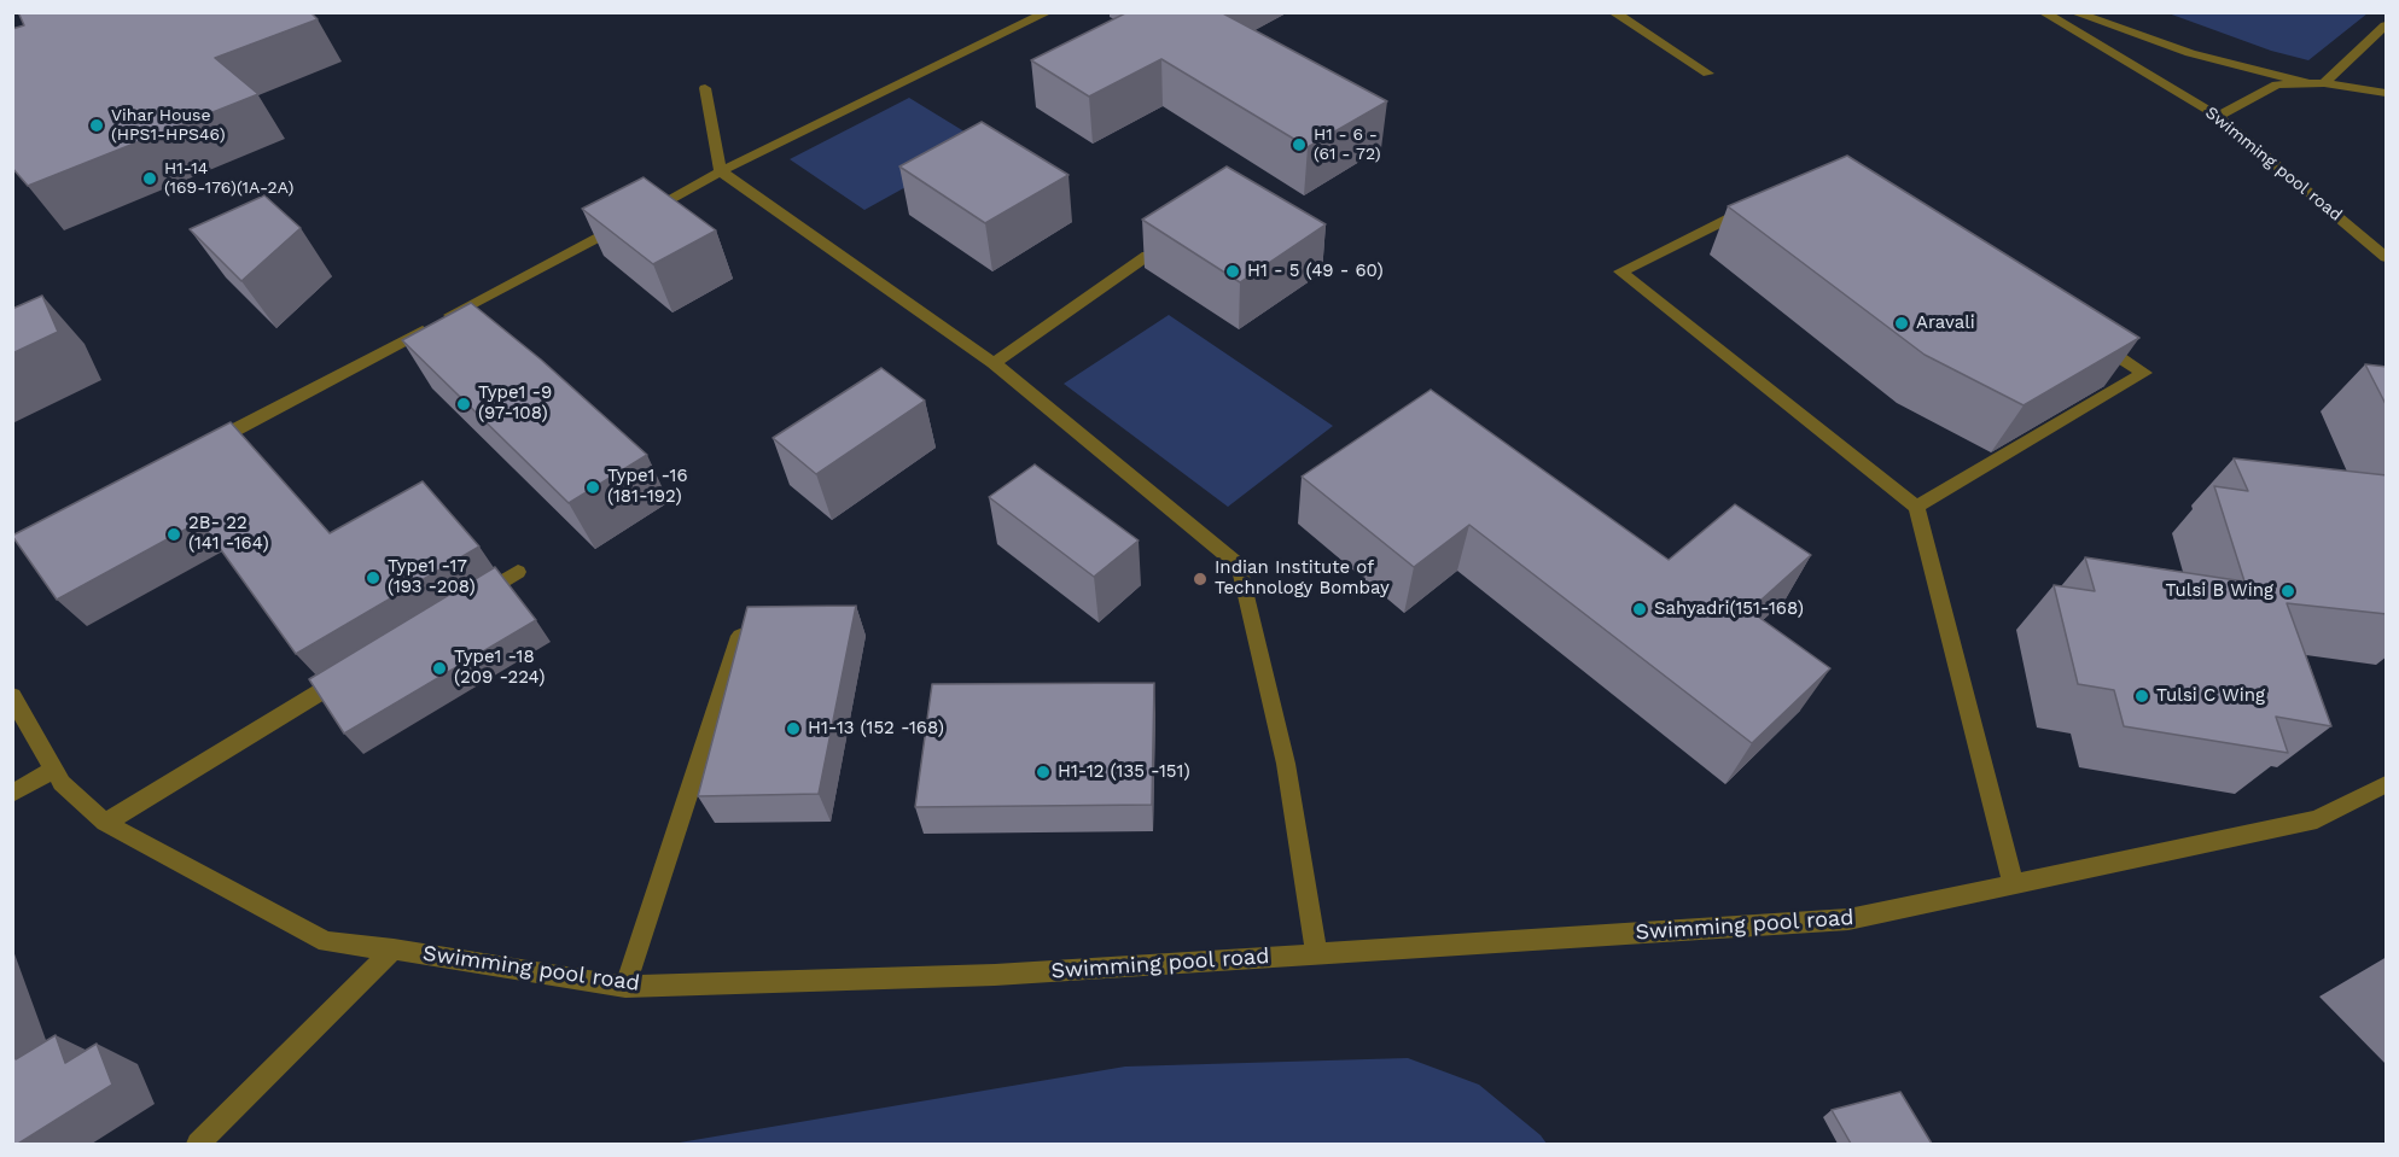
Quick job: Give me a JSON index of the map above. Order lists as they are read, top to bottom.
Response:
{
  "streets": {
    "lane": ["Swimming pool road"]
  },
  "places": [
    "Vihar House (HPS1-HPS46)",
    "H1 - 6 - (61 - 72)",
    "H1-14 (169-176)(1A-2A)",
    "H1 - 5 (49 - 60)",
    "Aravali",
    "Type1 -9 (97-108)",
    "Type1 -16 (181-192)",
    "2B- 22 (141 -164)",
    "Type1 -17 (193 -208)",
    "Indian Institute of Technology Bombay",
    "Tulsi B Wing",
    "Sahyadri(151-168)",
    "Type1 -18 (209 -224)",
    "Tulsi C Wing",
    "H1-13 (152 -168)",
    "H1-12 (135 -151)"
  ]
}
